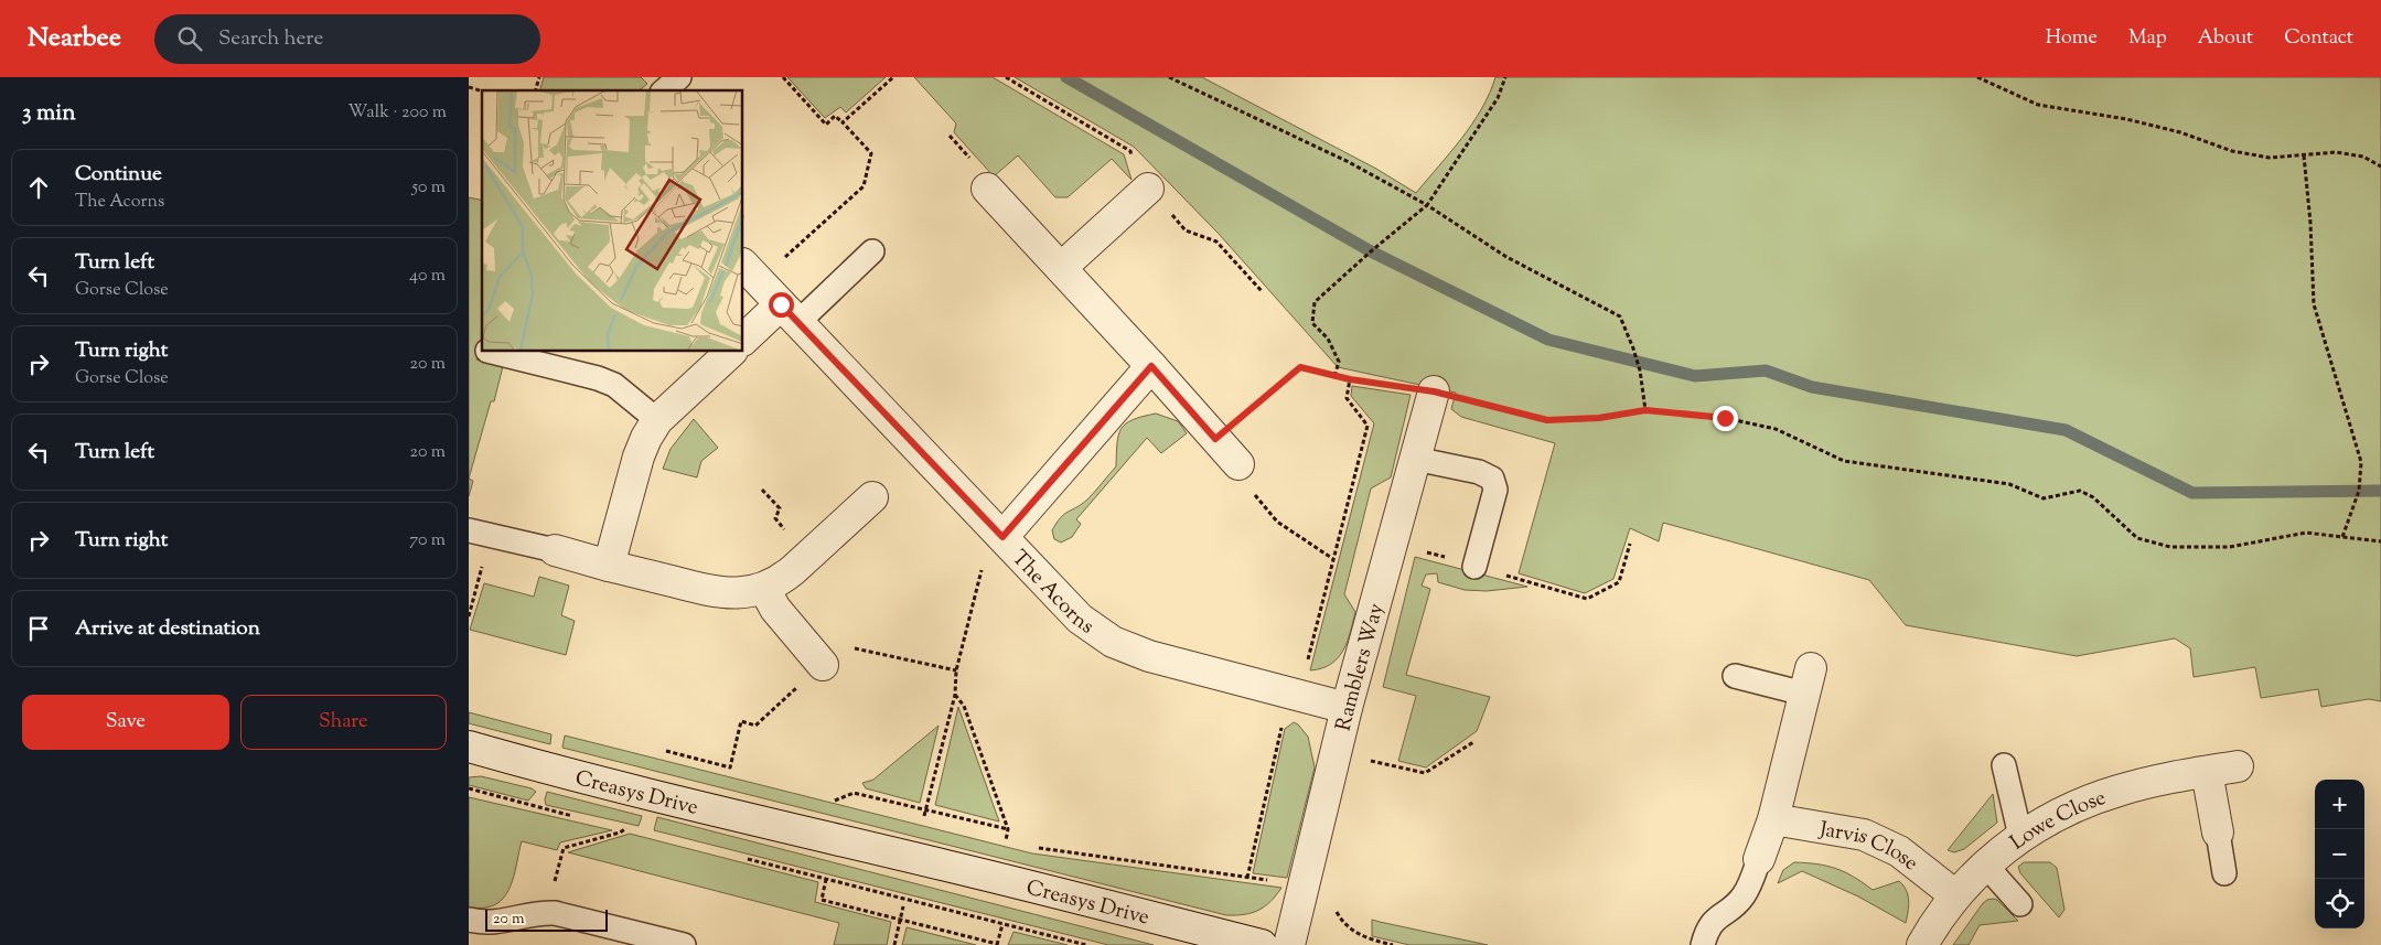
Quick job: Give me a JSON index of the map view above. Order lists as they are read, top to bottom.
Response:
{
  "streets": {
    "street": [
      "The Acorns",
      "Ramblers Way",
      "Creasys Drive",
      "Lowe Close",
      "Jarvis Close"
    ]
  },
  "crossings": [
    ["The Acorns", "Ramblers Way"],
    ["Lowe Close", "Jarvis Close"]
  ],
  "scale_bar": "20 m",
  "page": {
    "header": "Nearbee",
    "search": "Search here",
    "nav": [
      "Home",
      "Map",
      "About",
      "Contact"
    ],
    "heading": ["3 min", "Walk · 200 m"],
    "list": [
      ["Continue", "The Acorns", "50 m"],
      ["Turn left", "Gorse Close", "40 m"],
      ["Turn right", "Gorse Close", "20 m"],
      ["Turn left", "20 m"],
      ["Turn right", "70 m"],
      "Arrive at destination"
    ],
    "buttons": ["Save", "Share"],
    "map_buttons": ["+", "−"],
    "scale": "20 m"
  }
}
